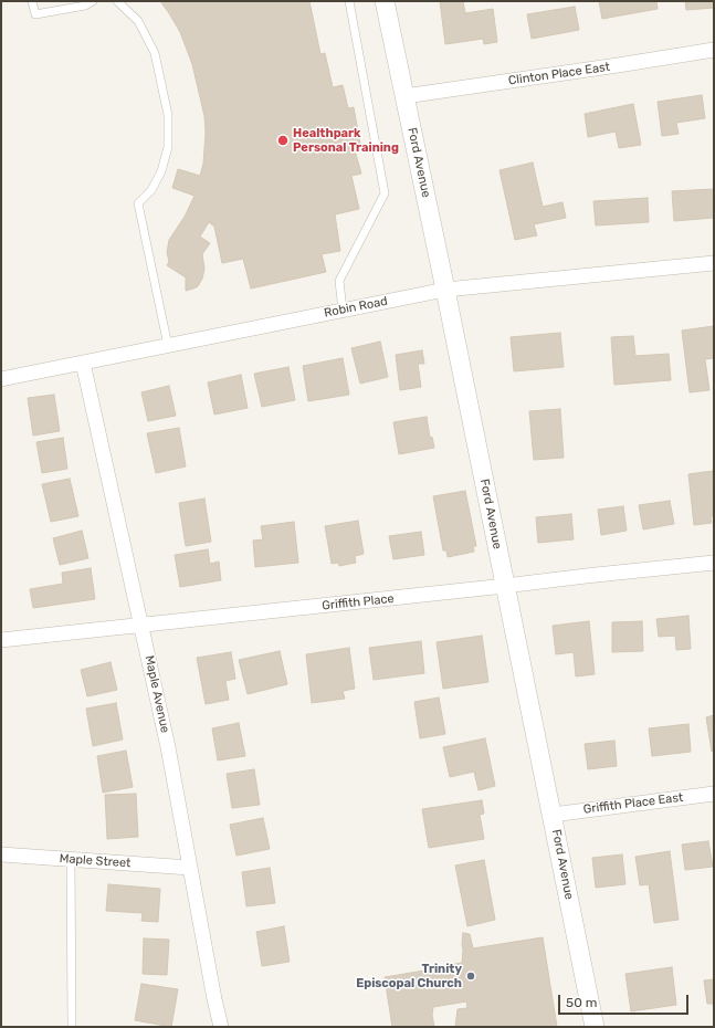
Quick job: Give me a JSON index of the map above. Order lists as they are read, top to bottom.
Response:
{
  "streets": {
    "street": [
      "Clinton Place East",
      "Ford Avenue",
      "Robin Road",
      "Griffith Place",
      "Maple Avenue",
      "Griffith Place East",
      "Maple Street"
    ]
  },
  "crossings": [
    ["Clinton Place East", "Ford Avenue"],
    ["Ford Avenue", "Robin Road"],
    ["Ford Avenue", "Griffith Place"],
    ["Ford Avenue", "Griffith Place East"],
    ["Robin Road", "Maple Avenue"],
    ["Griffith Place", "Maple Avenue"],
    ["Maple Avenue", "Maple Street"]
  ],
  "places": ["Healthpark Personal Training", "Trinity Episcopal Church"],
  "scale_bar": "50 m"
}
